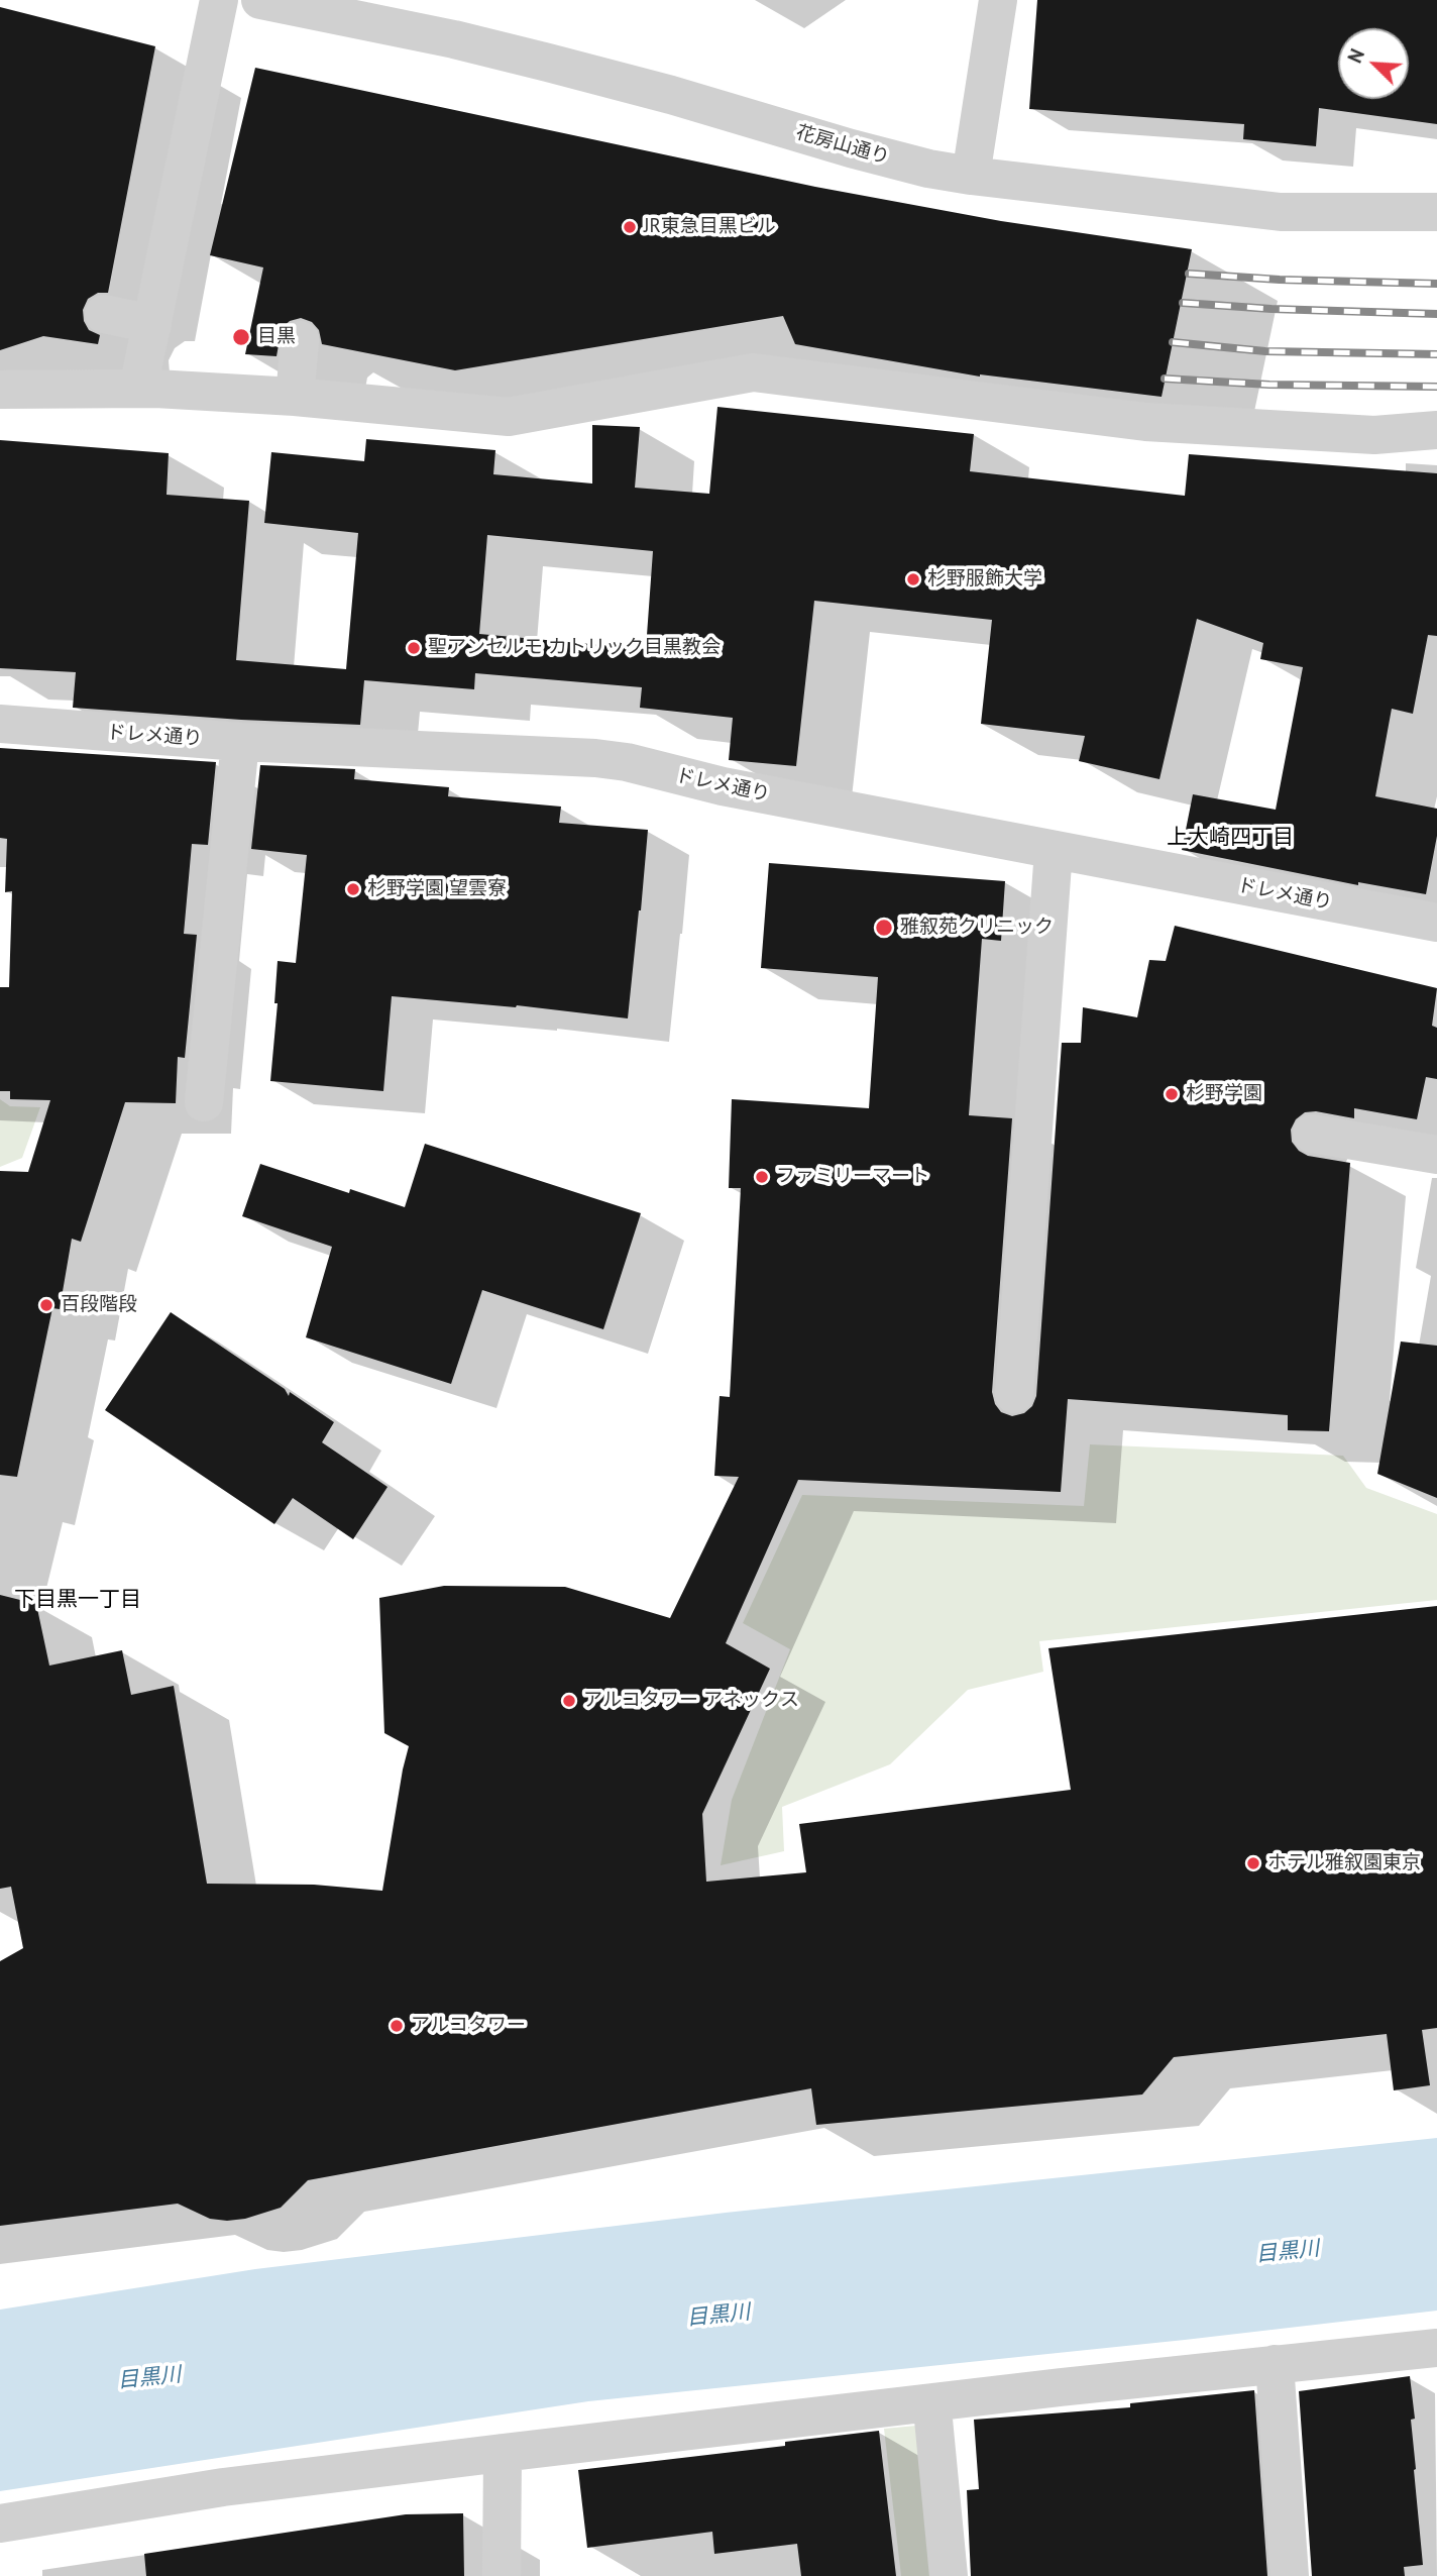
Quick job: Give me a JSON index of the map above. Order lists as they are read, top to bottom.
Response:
{
  "streets": {
    "street": ["花房山通り", "ドレメ通り"]
  },
  "districts": ["上大崎四丁目", "下目黒一丁目"],
  "water": ["目黒川"],
  "places": [
    "JR東急目黒ビル",
    "目黒",
    "杉野服飾大学",
    "聖アンセルモ カトリック目黒教会",
    "杉野学園 望雲寮",
    "雅叙苑クリニック",
    "杉野学園",
    "ファミリーマート",
    "百段階段",
    "アルコタワー アネックス",
    "ホテル雅叙園東京",
    "アルコタワー"
  ],
  "north": "top left"
}
